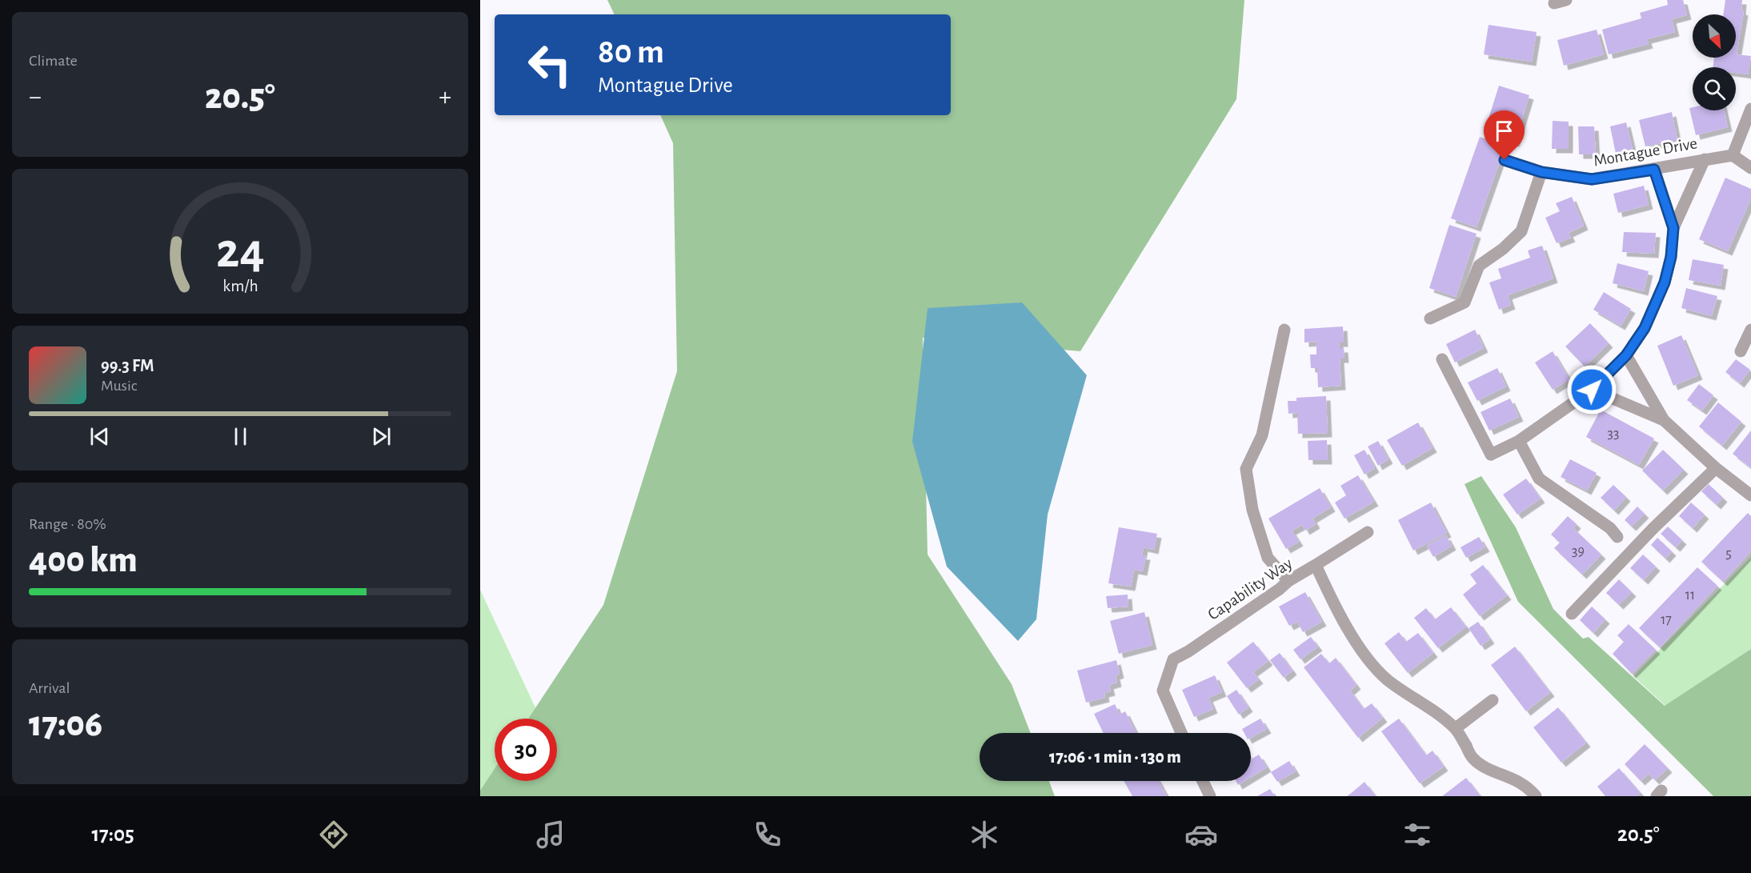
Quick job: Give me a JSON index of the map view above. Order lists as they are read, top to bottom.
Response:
{
  "streets": {
    "street": ["Montague Drive", "Capability Way"]
  },
  "house_numbers": [
    "33",
    "39",
    "5",
    "11",
    "17"
  ],
  "north": "bottom right",
  "page": {
    "tile": [
      "Climate",
      ["Range · 80%", "400 km"],
      ["Arrival", "17:06"]
    ],
    "turn": ["80 m", "Montague Drive"],
    "heat": ["−", "20.5°", "+"],
    "song": ["99.3 FM", "Music"],
    "limit": "30",
    "trip": "17:06 · 1 min · 130 m",
    "tabs": ["17:05", "20.5°"],
    "gauge": ["24", "km/h"]
  }
}
